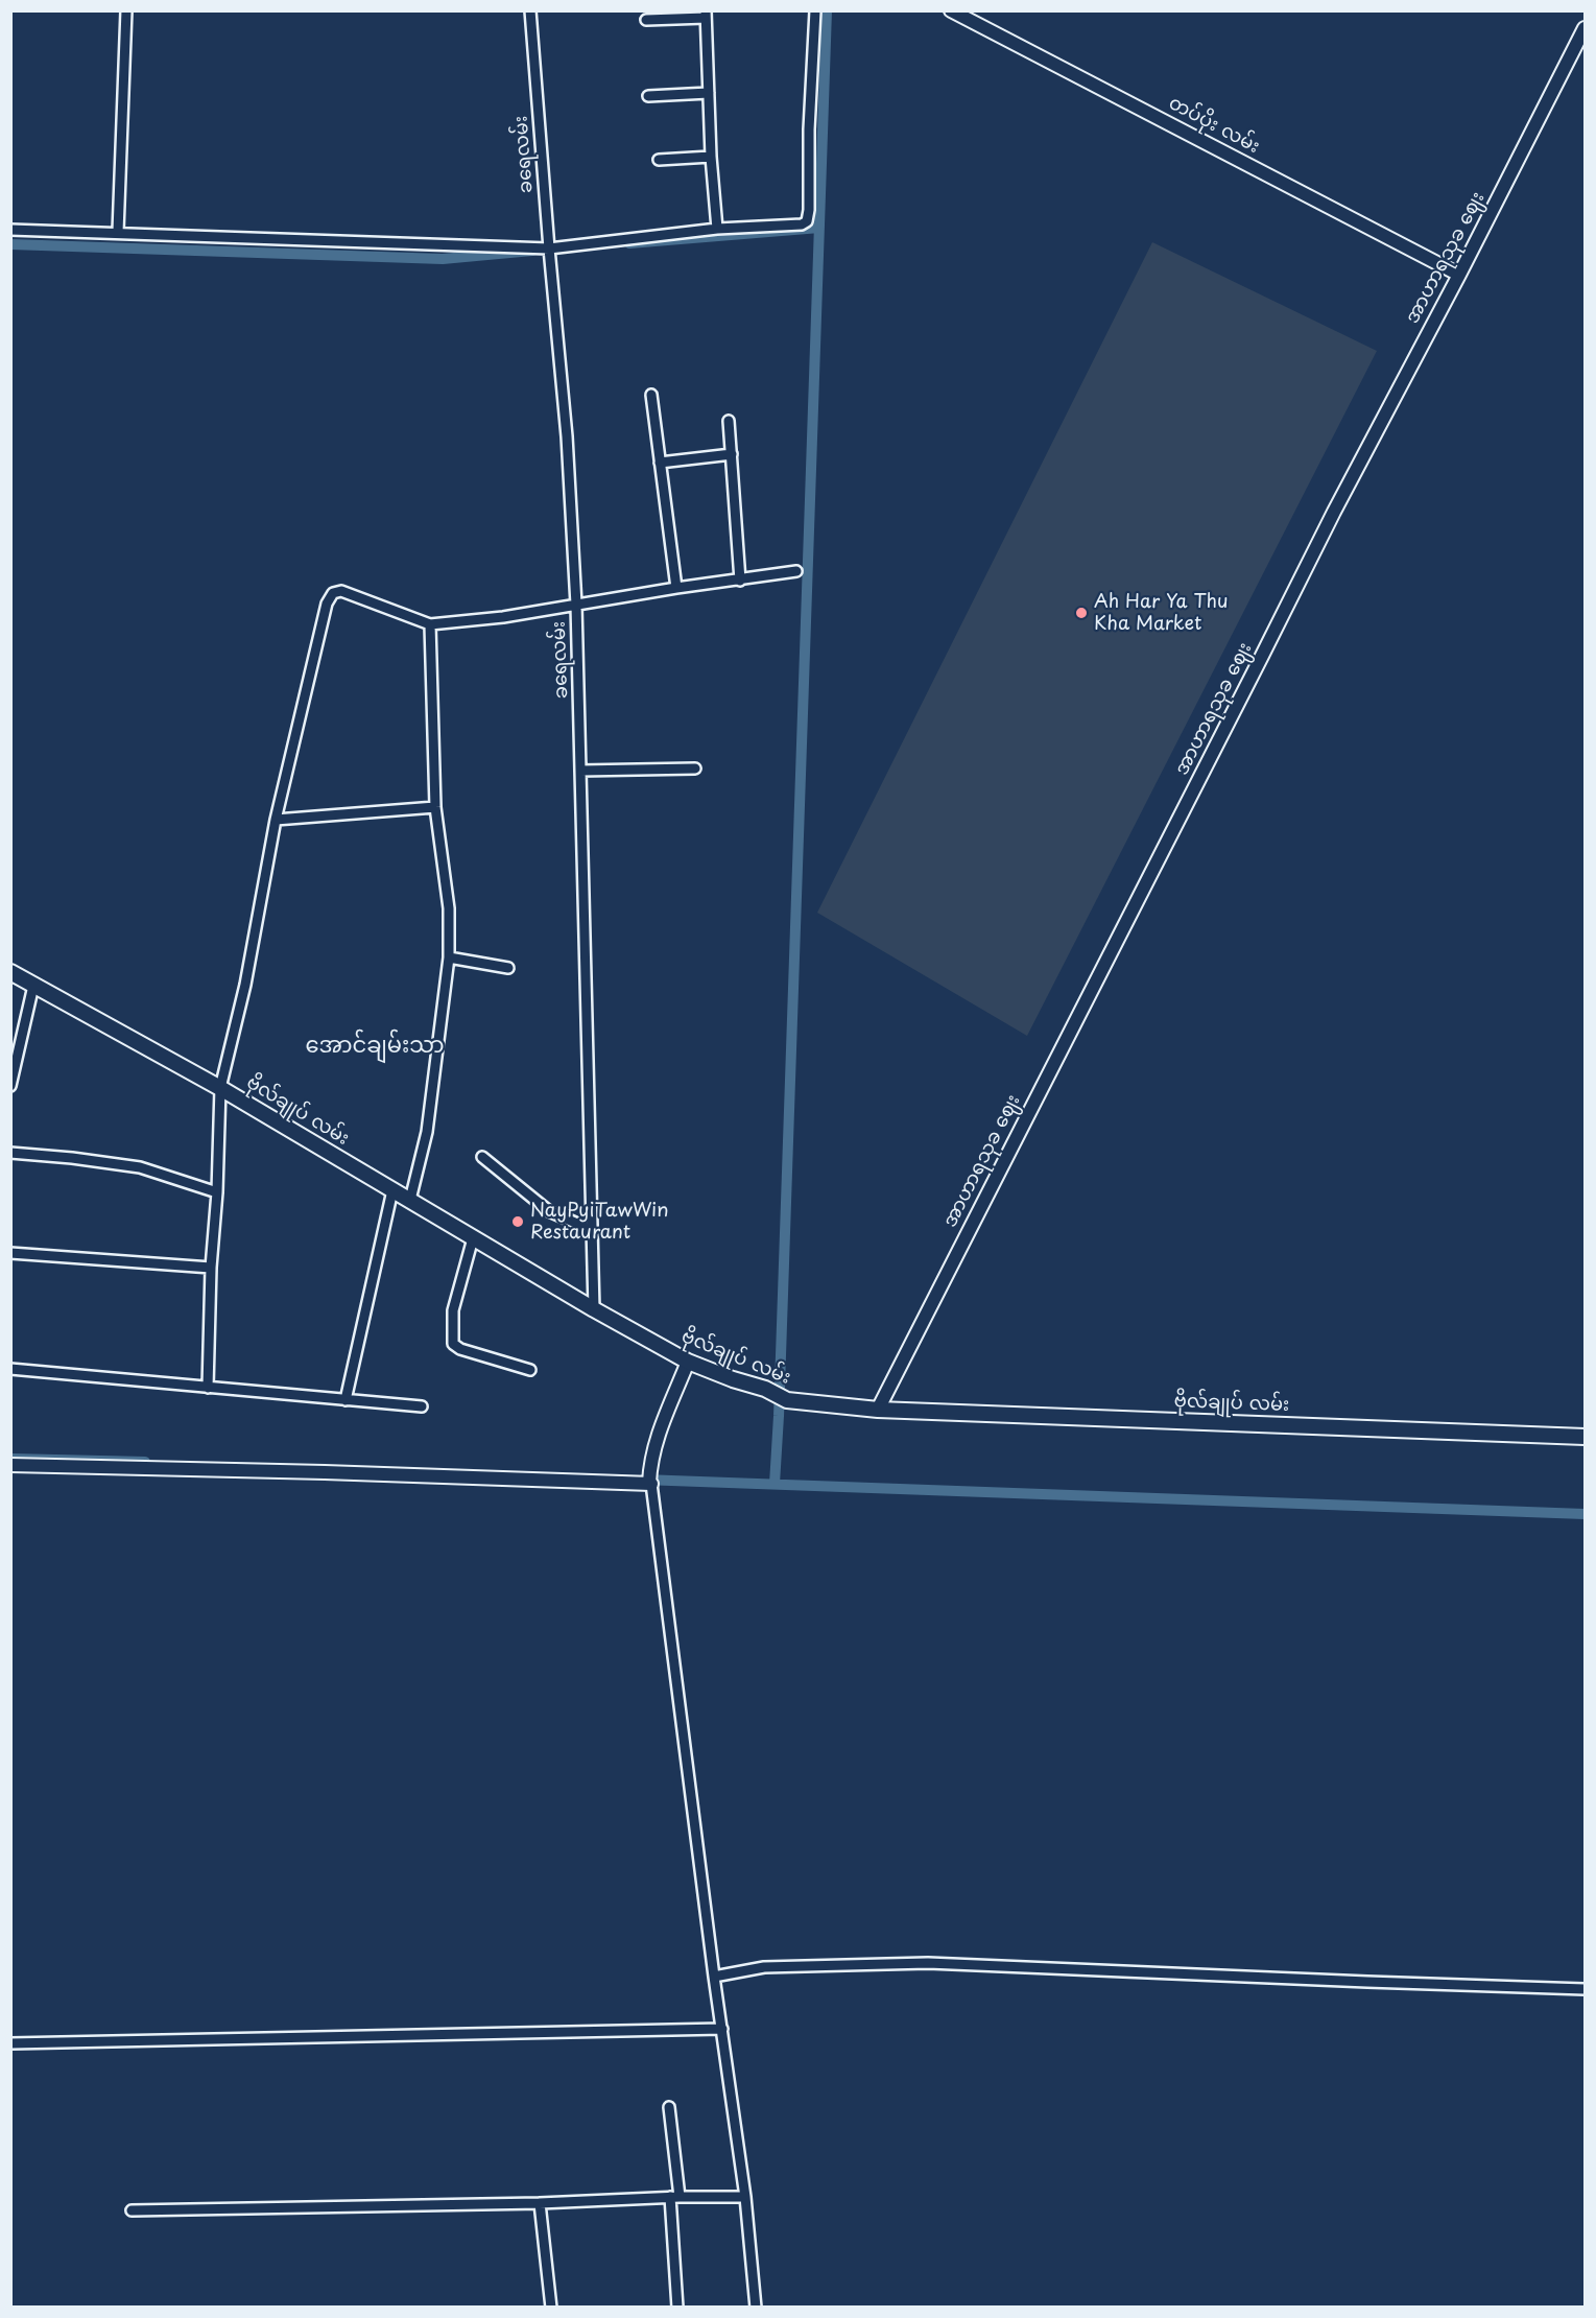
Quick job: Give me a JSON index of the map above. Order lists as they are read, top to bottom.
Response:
{
  "streets": {
    "main road": ["ဗိုလ်ချုပ် လမ်း"],
    "street": ["တပ်ပိုး လမ်း", "ခရေလမ်း", "အာဟာရသုခ ဈေး"]
  },
  "crossings": [
    ["တပ်ပိုး လမ်း", "အာဟာရသုခ ဈေး"],
    ["ခရေလမ်း", "ဗိုလ်ချုပ် လမ်း"],
    ["အာဟာရသုခ ဈေး", "ဗိုလ်ချုပ် လမ်း"]
  ],
  "districts": ["အောင်ချမ်းသာ"],
  "places": ["Ah Har Ya Thu Kha Market", "NayPyiTawWin Restaurant"]
}
